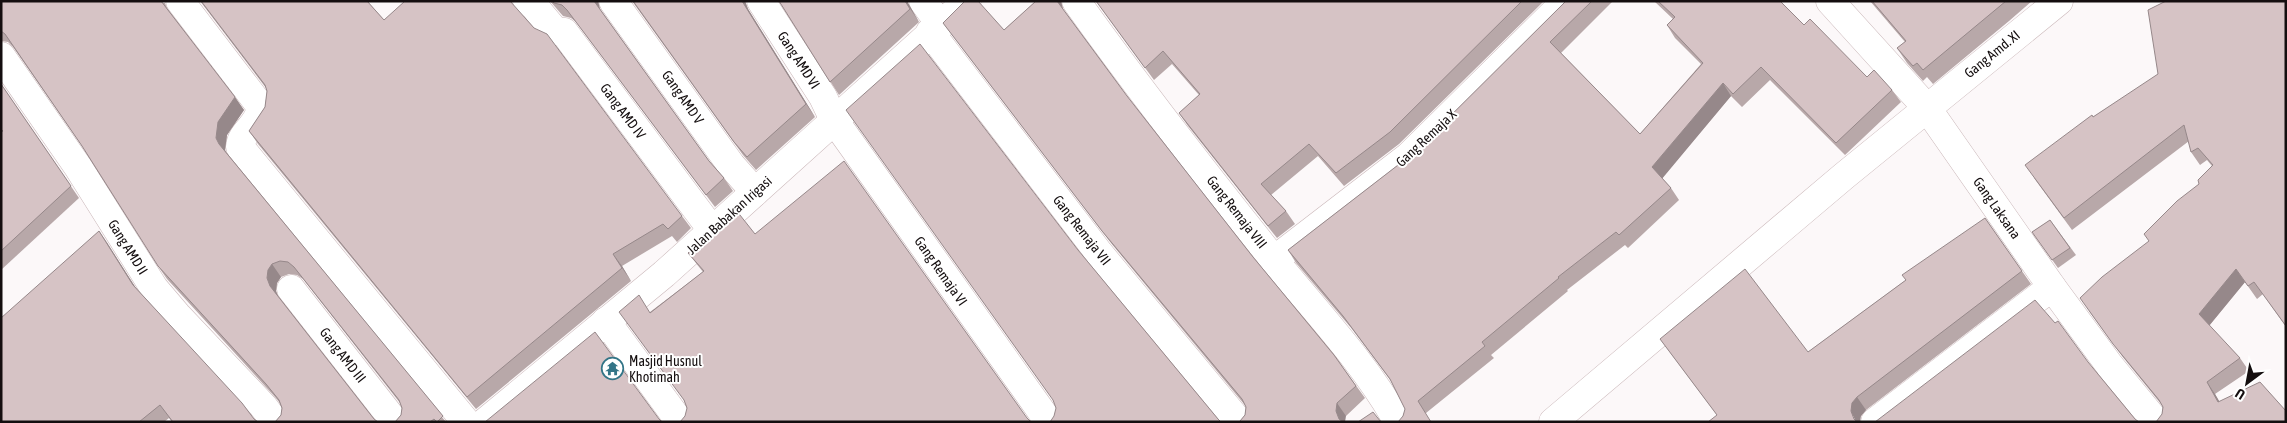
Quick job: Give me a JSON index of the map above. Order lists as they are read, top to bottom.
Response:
{
  "streets": {
    "street": [
      "Gang Amd. XI",
      "Gang AMD VI",
      "Gang AMD V",
      "Gang AMD IV",
      "Gang Remaja X",
      "Gang Laksana",
      "Gang Remaja VIII",
      "Jalan Babakan Irigasi",
      "Gang Remaja VII",
      "Gang AMD II",
      "Gang Remaja VI",
      "Gang AMD III"
    ]
  },
  "crossings": [
    ["Gang Amd. XI", "Gang Laksana"],
    ["Gang AMD VI", "Jalan Babakan Irigasi"],
    ["Gang AMD VI", "Gang Remaja VI"],
    ["Gang AMD V", "Jalan Babakan Irigasi"],
    ["Gang AMD IV", "Jalan Babakan Irigasi"],
    ["Gang Remaja X", "Gang Remaja VIII"],
    ["Jalan Babakan Irigasi", "Gang Remaja VII"],
    ["Jalan Babakan Irigasi", "Gang Remaja VI"]
  ],
  "places": {
    "temple": ["Masjid Husnul Khotimah"]
  },
  "north": "bottom left"
}
